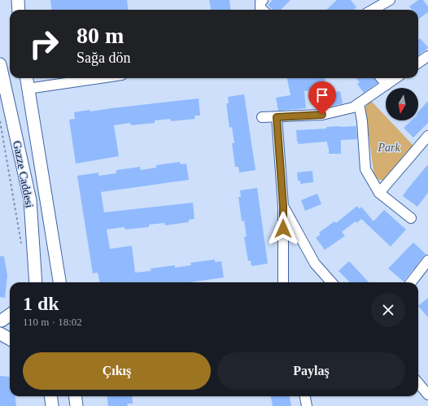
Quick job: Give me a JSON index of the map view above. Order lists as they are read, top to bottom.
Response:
{
  "streets": {
    "main road": ["Gazze Caddesi"]
  },
  "parks": ["Park"],
  "north": "bottom",
  "page": {
    "turn": ["80 m", "Sağa dön"],
    "heading": ["1 dk", "110 m · 18:02"],
    "buttons": ["Çıkış", "Paylaş"]
  }
}
